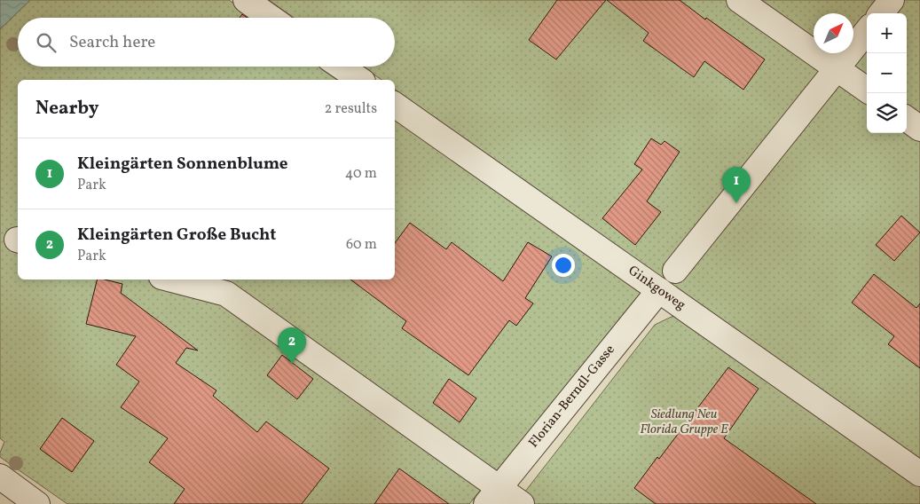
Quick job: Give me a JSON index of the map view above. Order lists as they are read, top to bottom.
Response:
{
  "streets": {
    "street": ["Ginkgoweg", "Florian-Berndl-Gasse"]
  },
  "crossings": [
    ["Ginkgoweg", "Florian-Berndl-Gasse"]
  ],
  "parks": ["Siedlung Neu Florida Gruppe E"],
  "north": "top right",
  "page": {
    "map_buttons": ["+", "−"],
    "search": "Search here",
    "heading": ["Nearby", "2 results"],
    "list": [
      {
        "mark": "1",
        "name": "Kleingärten Sonnenblume",
        "note": "Park",
        "value": "40 m"
      },
      {
        "mark": "2",
        "name": "Kleingärten Große Bucht",
        "note": "Park",
        "value": "60 m"
      }
    ],
    "pins": ["1", "2"]
  }
}
